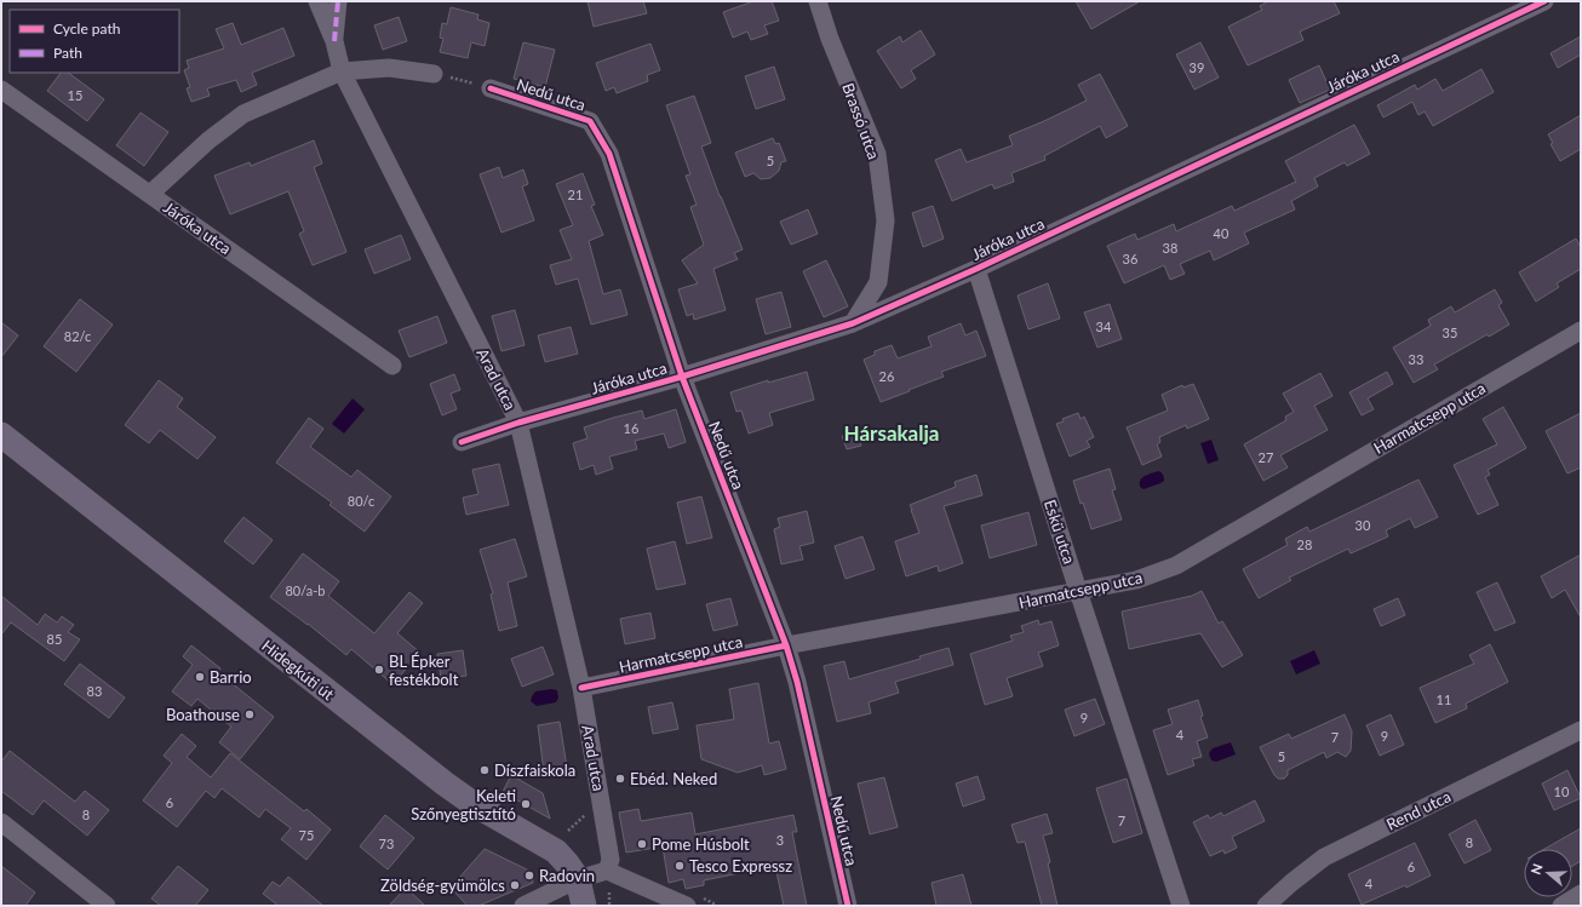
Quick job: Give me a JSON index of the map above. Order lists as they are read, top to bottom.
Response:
{
  "streets": {
    "main road": ["Hidegkúti út"],
    "street": [
      "Járóka utca",
      "Nedű utca",
      "Brassó utca",
      "Arad utca",
      "Harmatcsepp utca",
      "Eskü utca",
      "Rend utca"
    ]
  },
  "crossings": [
    ["Járóka utca", "Nedű utca"],
    ["Járóka utca", "Brassó utca"],
    ["Járóka utca", "Arad utca"],
    ["Járóka utca", "Eskü utca"],
    ["Nedű utca", "Harmatcsepp utca"],
    ["Arad utca", "Harmatcsepp utca"],
    ["Harmatcsepp utca", "Eskü utca"]
  ],
  "districts": ["Hársakalja"],
  "places": [
    "BL Épker festékbolt",
    "Barrio",
    "Boathouse",
    "Díszfaiskola",
    "Ebéd. Neked",
    "Keleti Szőnyegtisztító",
    "Pome Húsbolt",
    "Tesco Expressz",
    "Radovin",
    "Zöldség-gyümölcs"
  ],
  "house_numbers": [
    "39",
    "15",
    "5",
    "21",
    "40",
    "38",
    "36",
    "34",
    "35",
    "82/c",
    "33",
    "26",
    "16",
    "27",
    "80/c",
    "30",
    "28",
    "80/a-b",
    "85",
    "83",
    "11",
    "9",
    "4",
    "9",
    "7",
    "5",
    "10",
    "6",
    "8",
    "7",
    "75",
    "3",
    "8",
    "73",
    "6",
    "4"
  ],
  "legend": ["Cycle path", "Path"],
  "north": "left"
}
